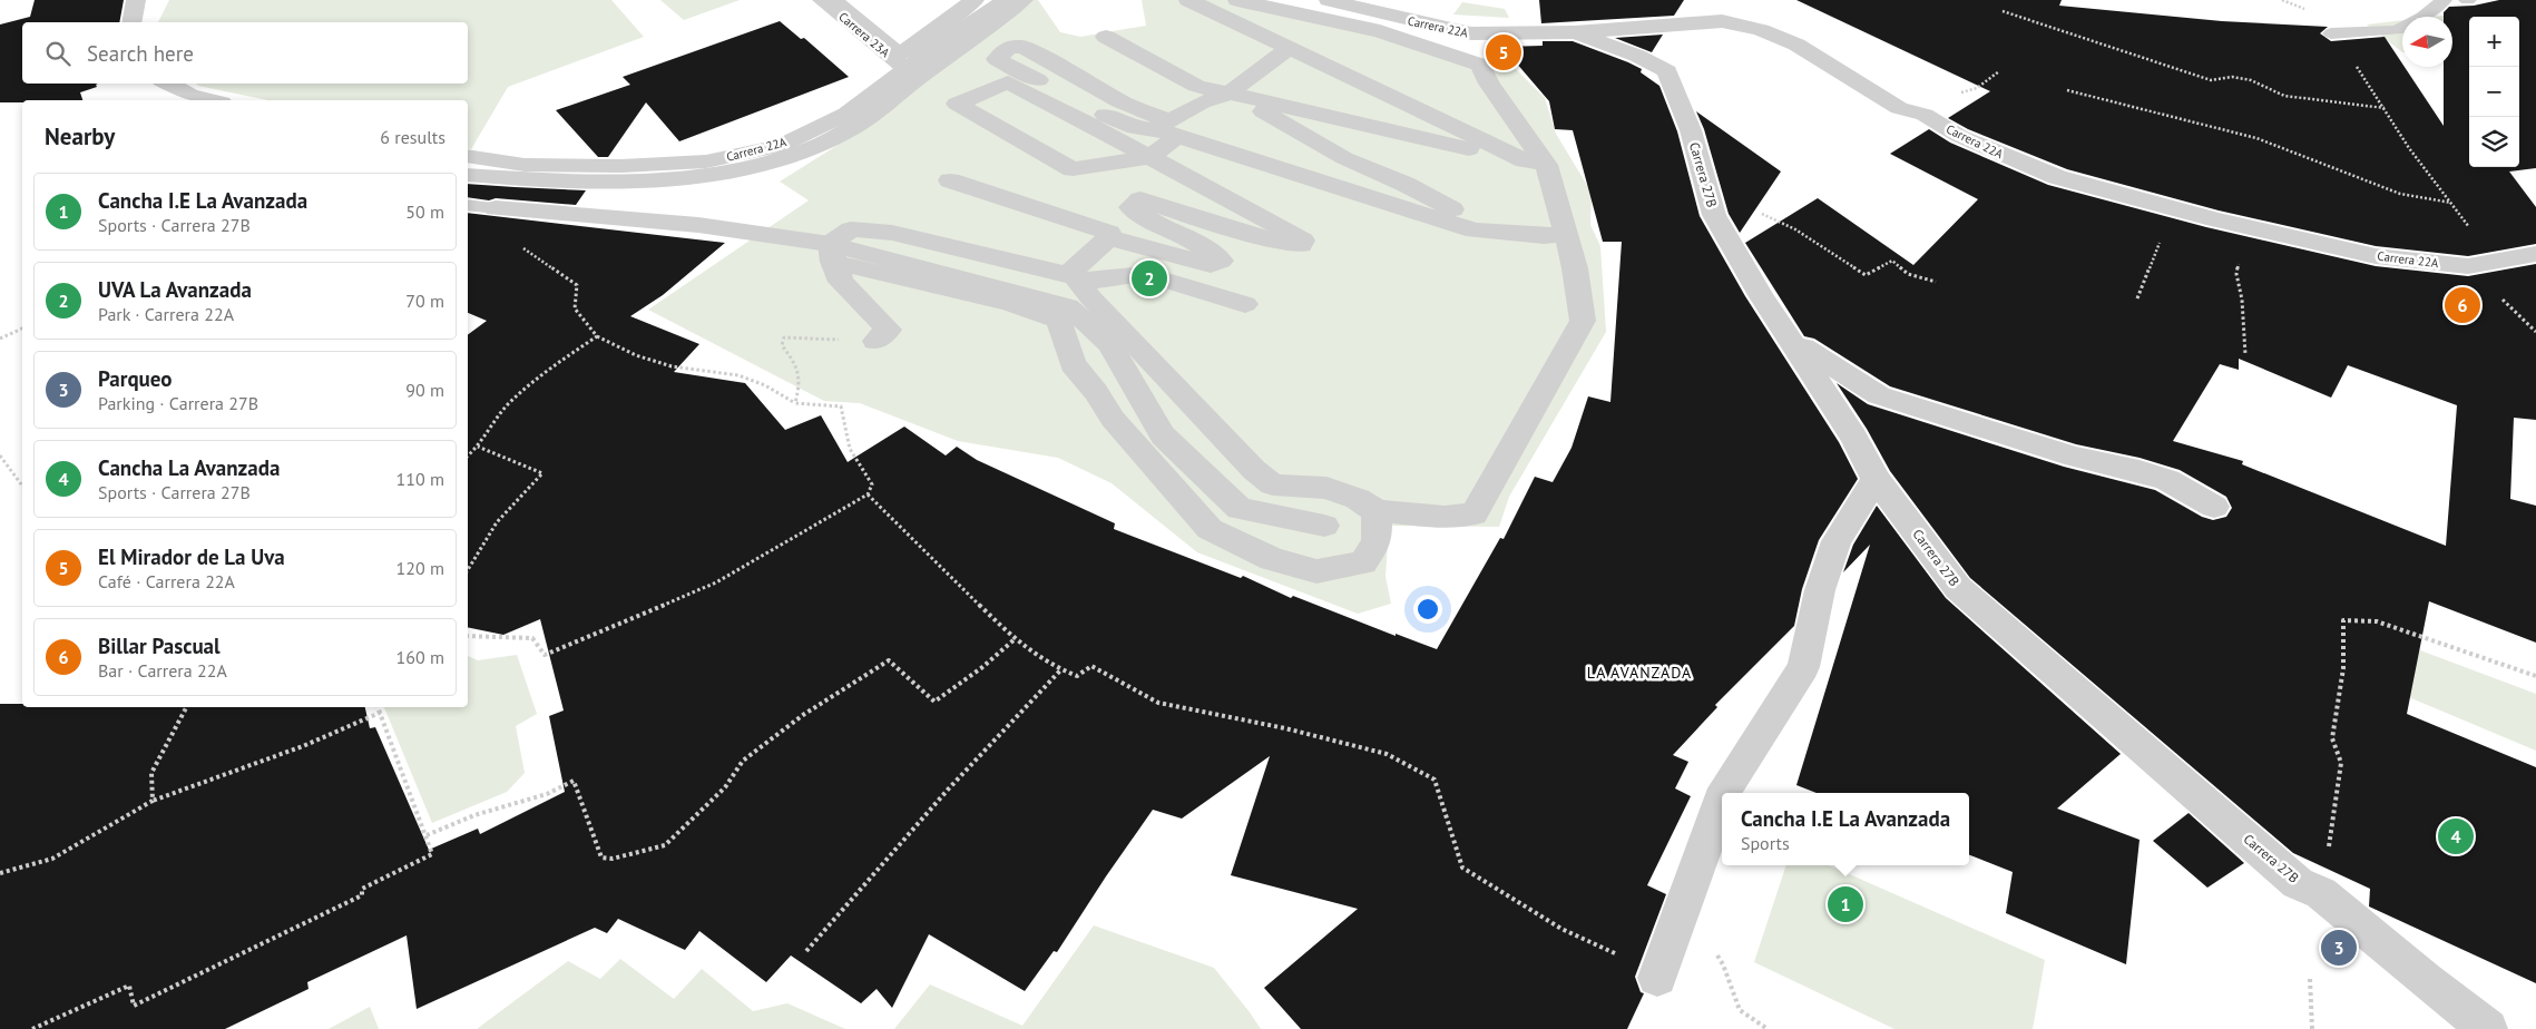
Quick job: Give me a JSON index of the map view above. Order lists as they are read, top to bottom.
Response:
{
  "streets": {
    "street": ["Carrera 22A", "Carrera 23A", "Carrera 27B"]
  },
  "crossings": [
    ["Carrera 22A", "Carrera 23A"],
    ["Carrera 22A", "Carrera 27B"]
  ],
  "districts": ["LA AVANZADA"],
  "north": "left",
  "page": {
    "map_buttons": ["+", "−"],
    "search": "Search here",
    "pins": [
      "5",
      "2",
      "6",
      "4",
      "1",
      "3"
    ],
    "heading": ["Nearby", "6 results"],
    "list": [
      {
        "mark": "1",
        "name": "Cancha I.E La Avanzada",
        "note": "Sports · Carrera 27B",
        "value": "50 m"
      },
      {
        "mark": "2",
        "name": "UVA La Avanzada",
        "note": "Park · Carrera 22A",
        "value": "70 m"
      },
      {
        "mark": "3",
        "name": "Parqueo",
        "note": "Parking · Carrera 27B",
        "value": "90 m"
      },
      {
        "mark": "4",
        "name": "Cancha La Avanzada",
        "note": "Sports · Carrera 27B",
        "value": "110 m"
      },
      {
        "mark": "5",
        "name": "El Mirador de La Uva",
        "note": "Café · Carrera 22A",
        "value": "120 m"
      },
      {
        "mark": "6",
        "name": "Billar Pascual",
        "note": "Bar · Carrera 22A",
        "value": "160 m"
      }
    ],
    "popup": ["Cancha I.E La Avanzada", "Sports"]
  }
}
